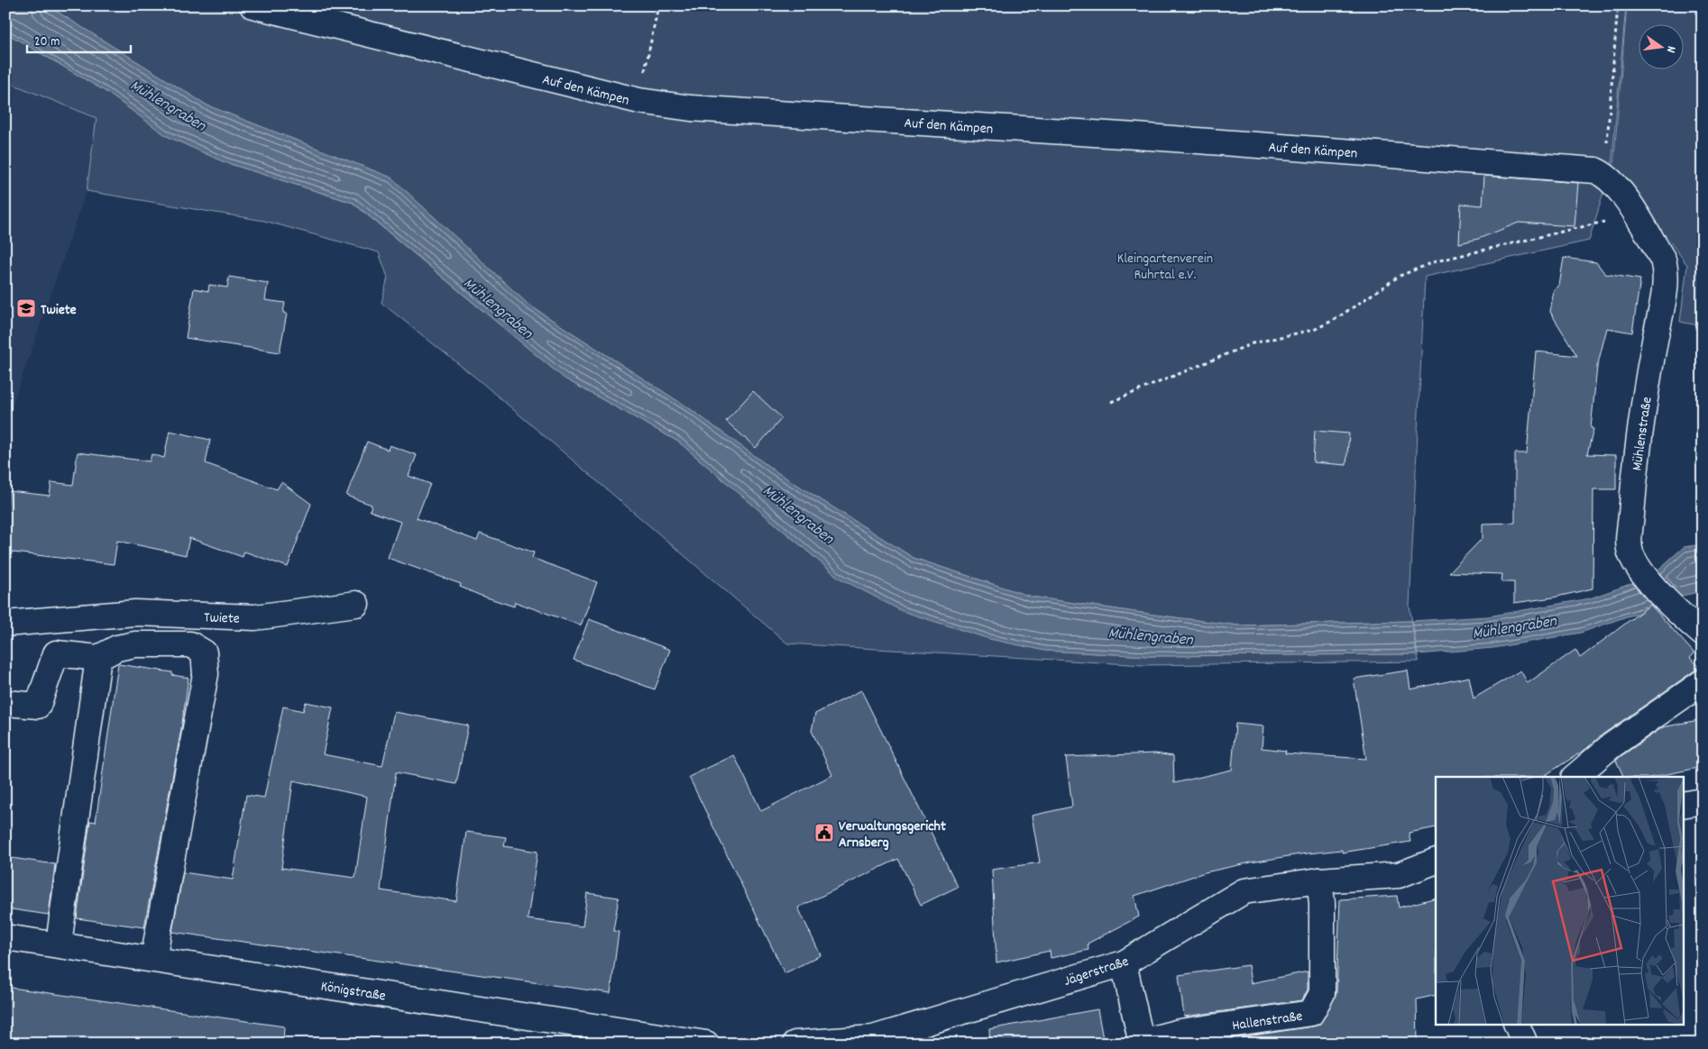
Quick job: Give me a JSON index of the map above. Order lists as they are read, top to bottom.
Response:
{
  "streets": {
    "street": [
      "Auf den Kämpen",
      "Mühlenstraße",
      "Twiete",
      "Jägerstraße",
      "Königstraße",
      "Hallenstraße"
    ]
  },
  "crossings": [
    ["Jägerstraße", "Hallenstraße"]
  ],
  "water": ["Mühlengraben"],
  "parks": ["Kleingartenverein Ruhrtal e.V."],
  "places": {
    "school or university": ["Twiete"],
    "public building": ["Verwaltungsgericht Arnsberg"]
  },
  "scale_bar": "20 m",
  "north": "right"
}
